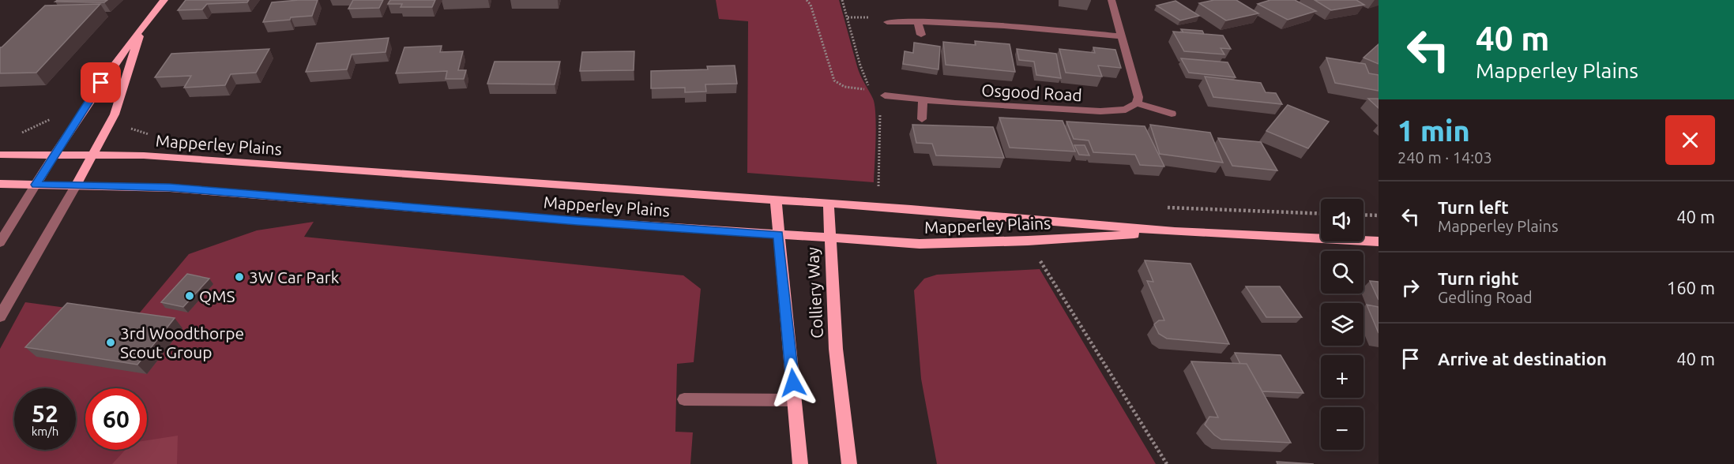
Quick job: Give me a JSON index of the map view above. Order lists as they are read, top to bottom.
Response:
{
  "streets": {
    "main road": ["Mapperley Plains", "Colliery Way"],
    "street": ["Osgood Road"]
  },
  "crossings": [
    ["Mapperley Plains", "Colliery Way"]
  ],
  "places": ["3W Car Park", "QMS", "3rd Woodthorpe Scout Group"],
  "page": {
    "turn": ["40 m", "Mapperley Plains"],
    "heading": ["1 min", "240 m · 14:03"],
    "list": [
      {
        "name": "Turn left",
        "note": "Mapperley Plains",
        "value": "40 m"
      },
      {
        "name": "Turn right",
        "note": "Gedling Road",
        "value": "160 m"
      },
      {
        "name": "Arrive at destination",
        "value": "40 m"
      }
    ],
    "map_buttons": ["+", "−"],
    "speed": "52 km/h",
    "limit": "60"
  }
}
